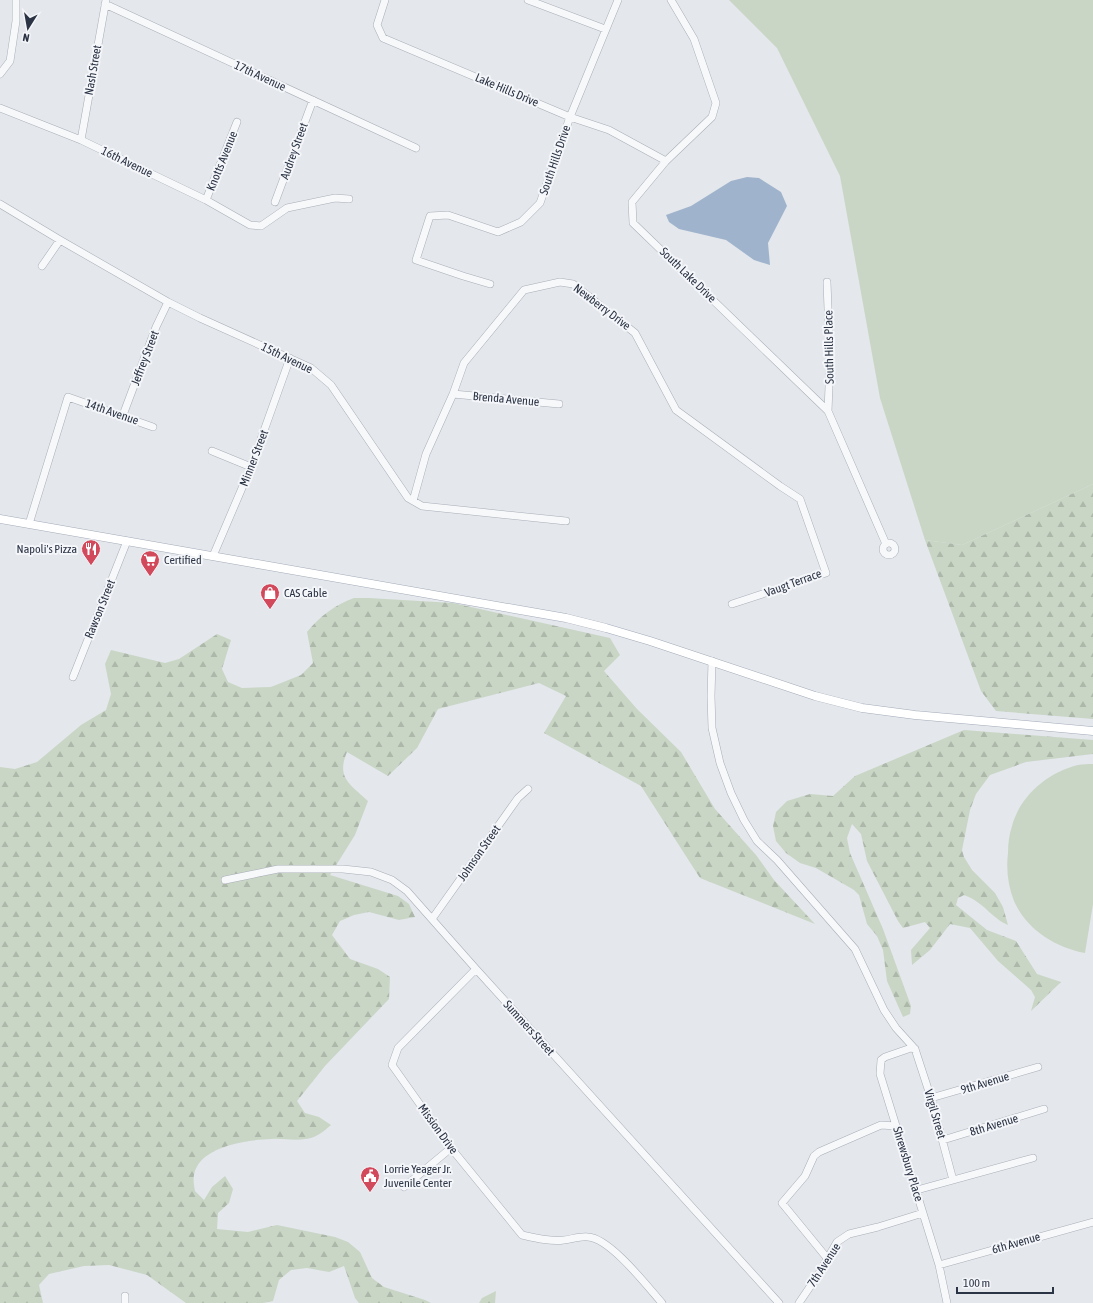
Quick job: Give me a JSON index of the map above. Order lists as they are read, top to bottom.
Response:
{
  "streets": {
    "street": [
      "Nash Street",
      "17th Avenue",
      "Lake Hills Drive",
      "Audrey Street",
      "South Hills Drive",
      "Knotts Avenue",
      "16th Avenue",
      "South Lake Drive",
      "Newberry Drive",
      "South Hills Place",
      "Jeffrey Street",
      "15th Avenue",
      "Brenda Avenue",
      "14th Avenue",
      "Minner Street",
      "Vaugt Terrace",
      "Rawson Street",
      "Johnson Street",
      "Summers Street",
      "9th Avenue",
      "Virgil Street",
      "8th Avenue",
      "Mission Drive",
      "Shrewsbury Place",
      "6th Avenue",
      "7th Avenue"
    ]
  },
  "crossings": [
    ["Nash Street", "17th Avenue"],
    ["Nash Street", "16th Avenue"],
    ["17th Avenue", "Audrey Street"],
    ["Lake Hills Drive", "South Hills Drive"],
    ["Lake Hills Drive", "South Lake Drive"],
    ["Knotts Avenue", "16th Avenue"],
    ["South Lake Drive", "South Hills Place"],
    ["Newberry Drive", "15th Avenue"],
    ["Newberry Drive", "Brenda Avenue"],
    ["Newberry Drive", "Vaugt Terrace"],
    ["Jeffrey Street", "15th Avenue"],
    ["Jeffrey Street", "14th Avenue"],
    ["15th Avenue", "Minner Street"],
    ["Johnson Street", "Summers Street"],
    ["Summers Street", "Mission Drive"],
    ["9th Avenue", "Virgil Street"],
    ["Virgil Street", "8th Avenue"],
    ["Virgil Street", "Shrewsbury Place"],
    ["Shrewsbury Place", "6th Avenue"],
    ["Shrewsbury Place", "7th Avenue"]
  ],
  "places": {
    "restaurant": ["Napoli's Pizza"],
    "supermarket": ["Certified"],
    "shop": ["CAS Cable"],
    "public building": ["Lorrie Yeager Jr. Juvenile Center"]
  },
  "scale_bar": "100 m",
  "north": "bottom"
}
